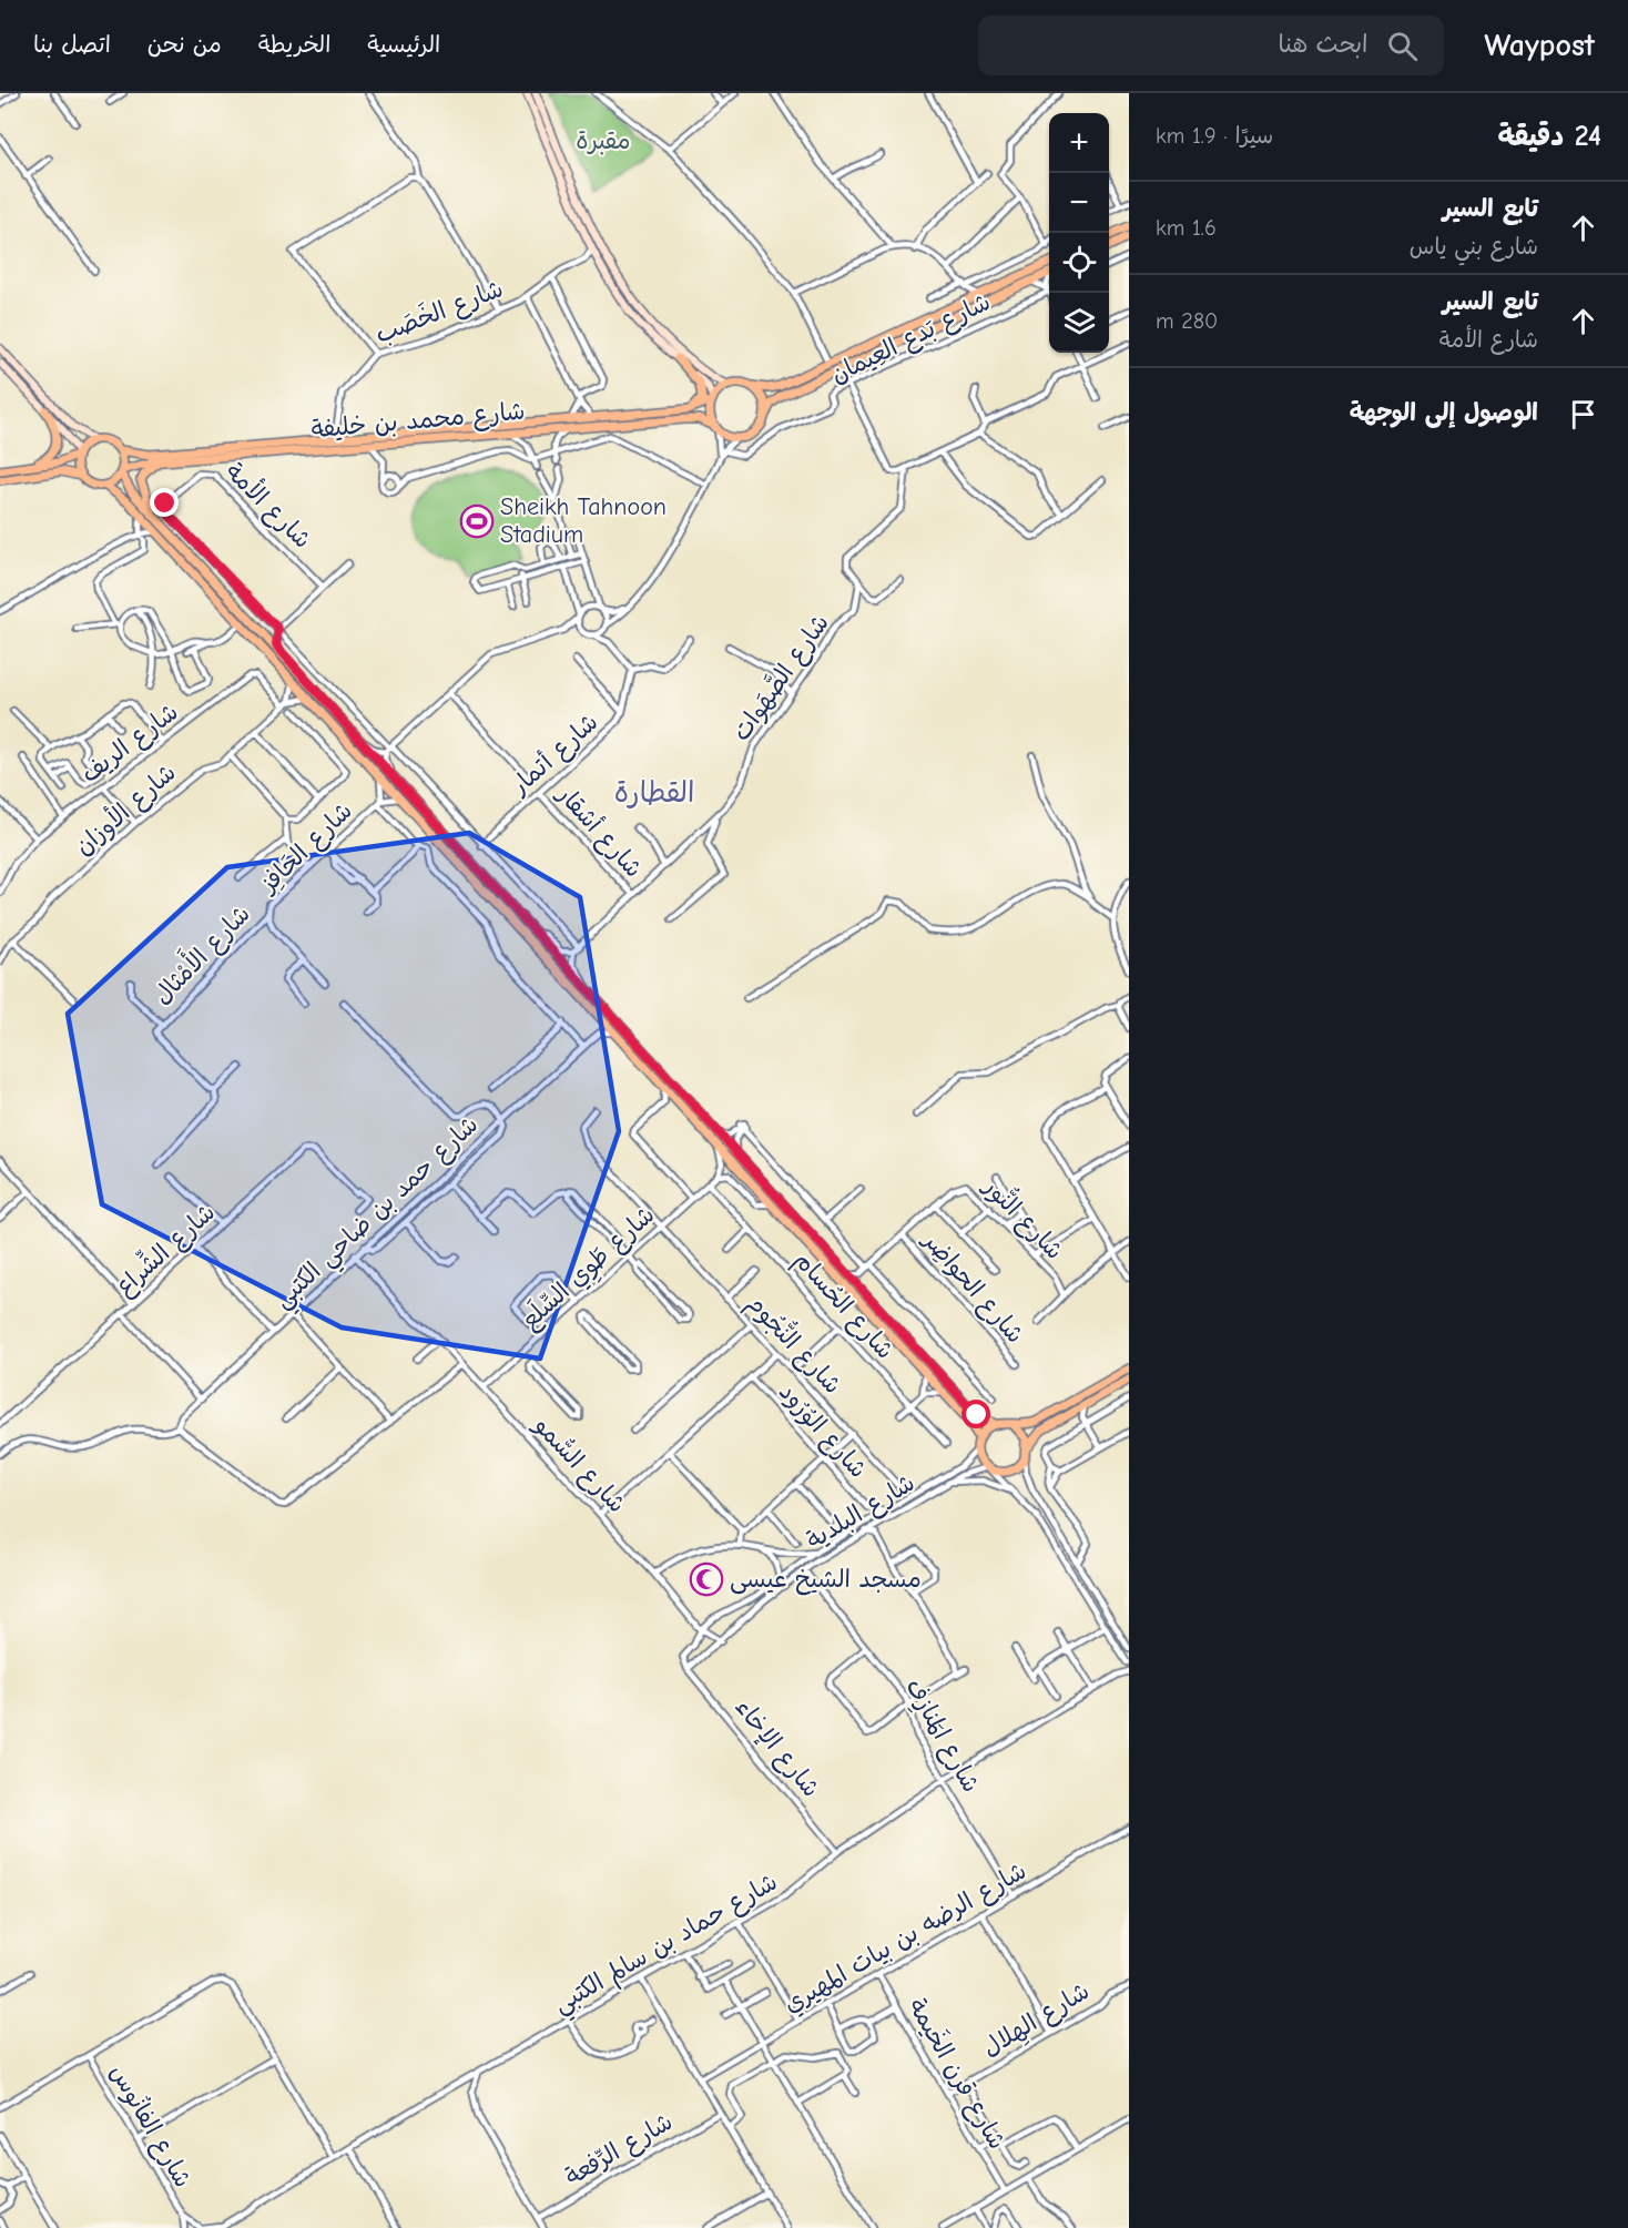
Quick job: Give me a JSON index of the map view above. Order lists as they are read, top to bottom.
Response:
{
  "streets": {
    "main road": ["شارع محمد بن خليفة"],
    "street": [
      "شارع الخَصَب",
      "شارع بَدع العِيمان",
      "شارع الأمة",
      "شارع الصَّهَوات",
      "شارع الريف",
      "شارع أتمار",
      "شارع الأوزان",
      "شارع أشقار",
      "شارع الحَافِز",
      "شارع الأَمْثال",
      "شارع حمد بن ضاحي الكتبي",
      "شارع النُّور",
      "شارع الشِّراع",
      "شارع طَوِي السِّلَع",
      "شارع الحواضِر",
      "شارع الحُسام",
      "شارع النُّجُوم",
      "شارع الوُرُود",
      "شارع السُّمو",
      "شارع البلدية",
      "شارع المَنازِف",
      "شارع الإخاء",
      "شارع الرضه بن بيات المهيري",
      "شارع حماد بن سالم الكتبي",
      "شارع الهِلال",
      "شارع قرن الخَيمة",
      "شارع الفانُوس",
      "شارع الرِّفعة"
    ]
  },
  "crossings": [
    ["شارع الأمة", "شارع الصَّهَوات"],
    ["شارع الأمة", "شارع أتمار"],
    ["شارع الصَّهَوات", "شارع أشقار"],
    ["شارع الريف", "شارع الأوزان"],
    ["شارع أتمار", "شارع أشقار"],
    ["شارع الحَافِز", "شارع الأَمْثال"],
    ["شارع حمد بن ضاحي الكتبي", "شارع السُّمو"],
    ["شارع النُّور", "شارع الحواضِر"],
    ["شارع طَوِي السِّلَع", "شارع الحُسام"],
    ["شارع طَوِي السِّلَع", "شارع النُّجُوم"],
    ["شارع طَوِي السِّلَع", "شارع السُّمو"],
    ["شارع الوُرُود", "شارع البلدية"],
    ["شارع السُّمو", "شارع البلدية"],
    ["شارع البلدية", "شارع المَنازِف"],
    ["شارع البلدية", "شارع الإخاء"],
    ["شارع المَنازِف", "شارع الرضه بن بيات المهيري"],
    ["شارع المَنازِف", "شارع حماد بن سالم الكتبي"],
    ["شارع الإخاء", "شارع حماد بن سالم الكتبي"],
    ["شارع الرضه بن بيات المهيري", "شارع قرن الخَيمة"],
    ["شارع حماد بن سالم الكتبي", "شارع الفانُوس"],
    ["شارع الهِلال", "شارع قرن الخَيمة"]
  ],
  "districts": ["القطارة"],
  "parks": ["مقبرة"],
  "places": {
    "sports": ["Sheikh Tahnoon Stadium"],
    "mosque": ["مسجد الشيخ عيسى"]
  },
  "page": {
    "header": "Waypost",
    "search": "ابحث هنا",
    "nav": [
      "الرئيسية",
      "الخريطة",
      "من نحن",
      "اتصل بنا"
    ],
    "heading": ["24 دقيقة", "سيرًا · 1.9 km"],
    "map_buttons": ["+", "−"],
    "list": [
      ["تابع السير", "شارع بني ياس", "1.6 km"],
      ["تابع السير", "شارع الأمة", "280 m"],
      "الوصول إلى الوجهة"
    ]
  }
}
